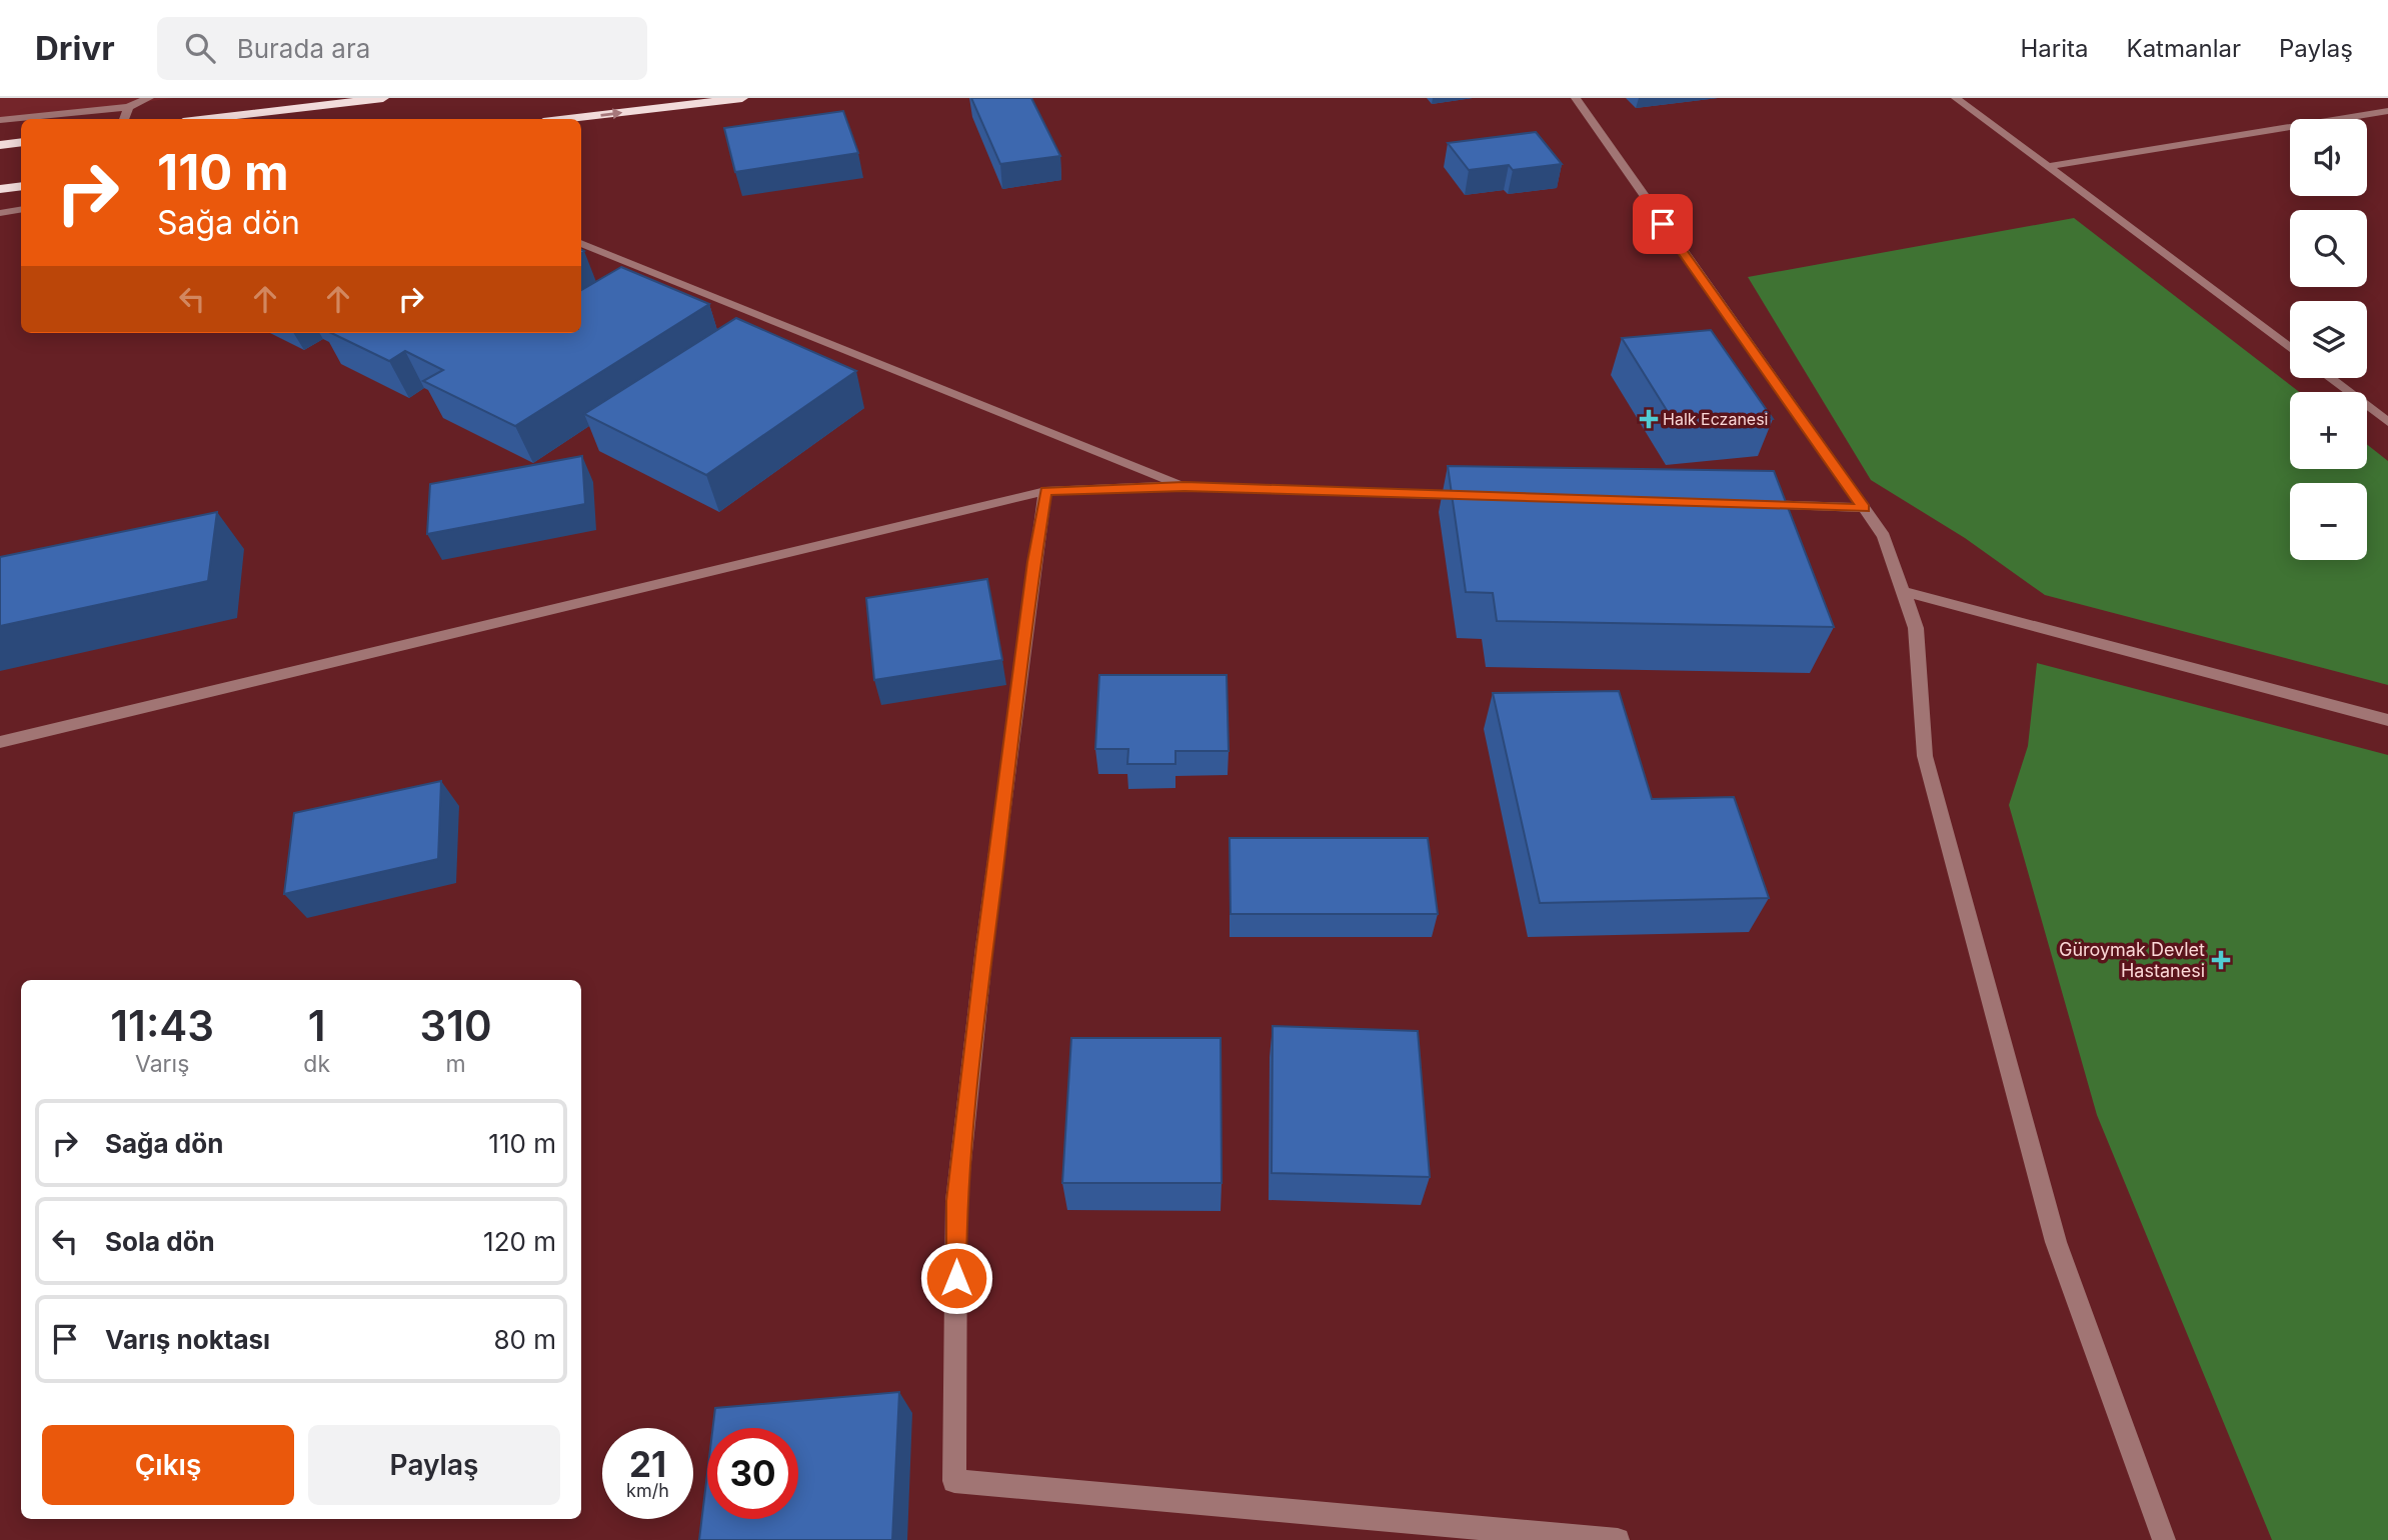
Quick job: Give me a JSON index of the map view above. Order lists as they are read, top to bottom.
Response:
{
  "places": {
    "health": ["Halk Eczanesi", "Güroymak Devlet Hastanesi"]
  },
  "page": {
    "header": "Drivr",
    "search": "Burada ara",
    "nav": ["Harita", "Katmanlar", "Paylaş"],
    "map_buttons": ["+", "−"],
    "turn": ["110 m", "Sağa dön"],
    "eta": [
      "11:43",
      "Varış",
      "1",
      "dk",
      "310",
      "m"
    ],
    "list": [
      {
        "name": "Sağa dön",
        "value": "110 m"
      },
      {
        "name": "Sola dön",
        "value": "120 m"
      },
      {
        "name": "Varış noktası",
        "value": "80 m"
      }
    ],
    "buttons": ["Çıkış", "Paylaş"],
    "speed": "21 km/h",
    "limit": "30"
  }
}
